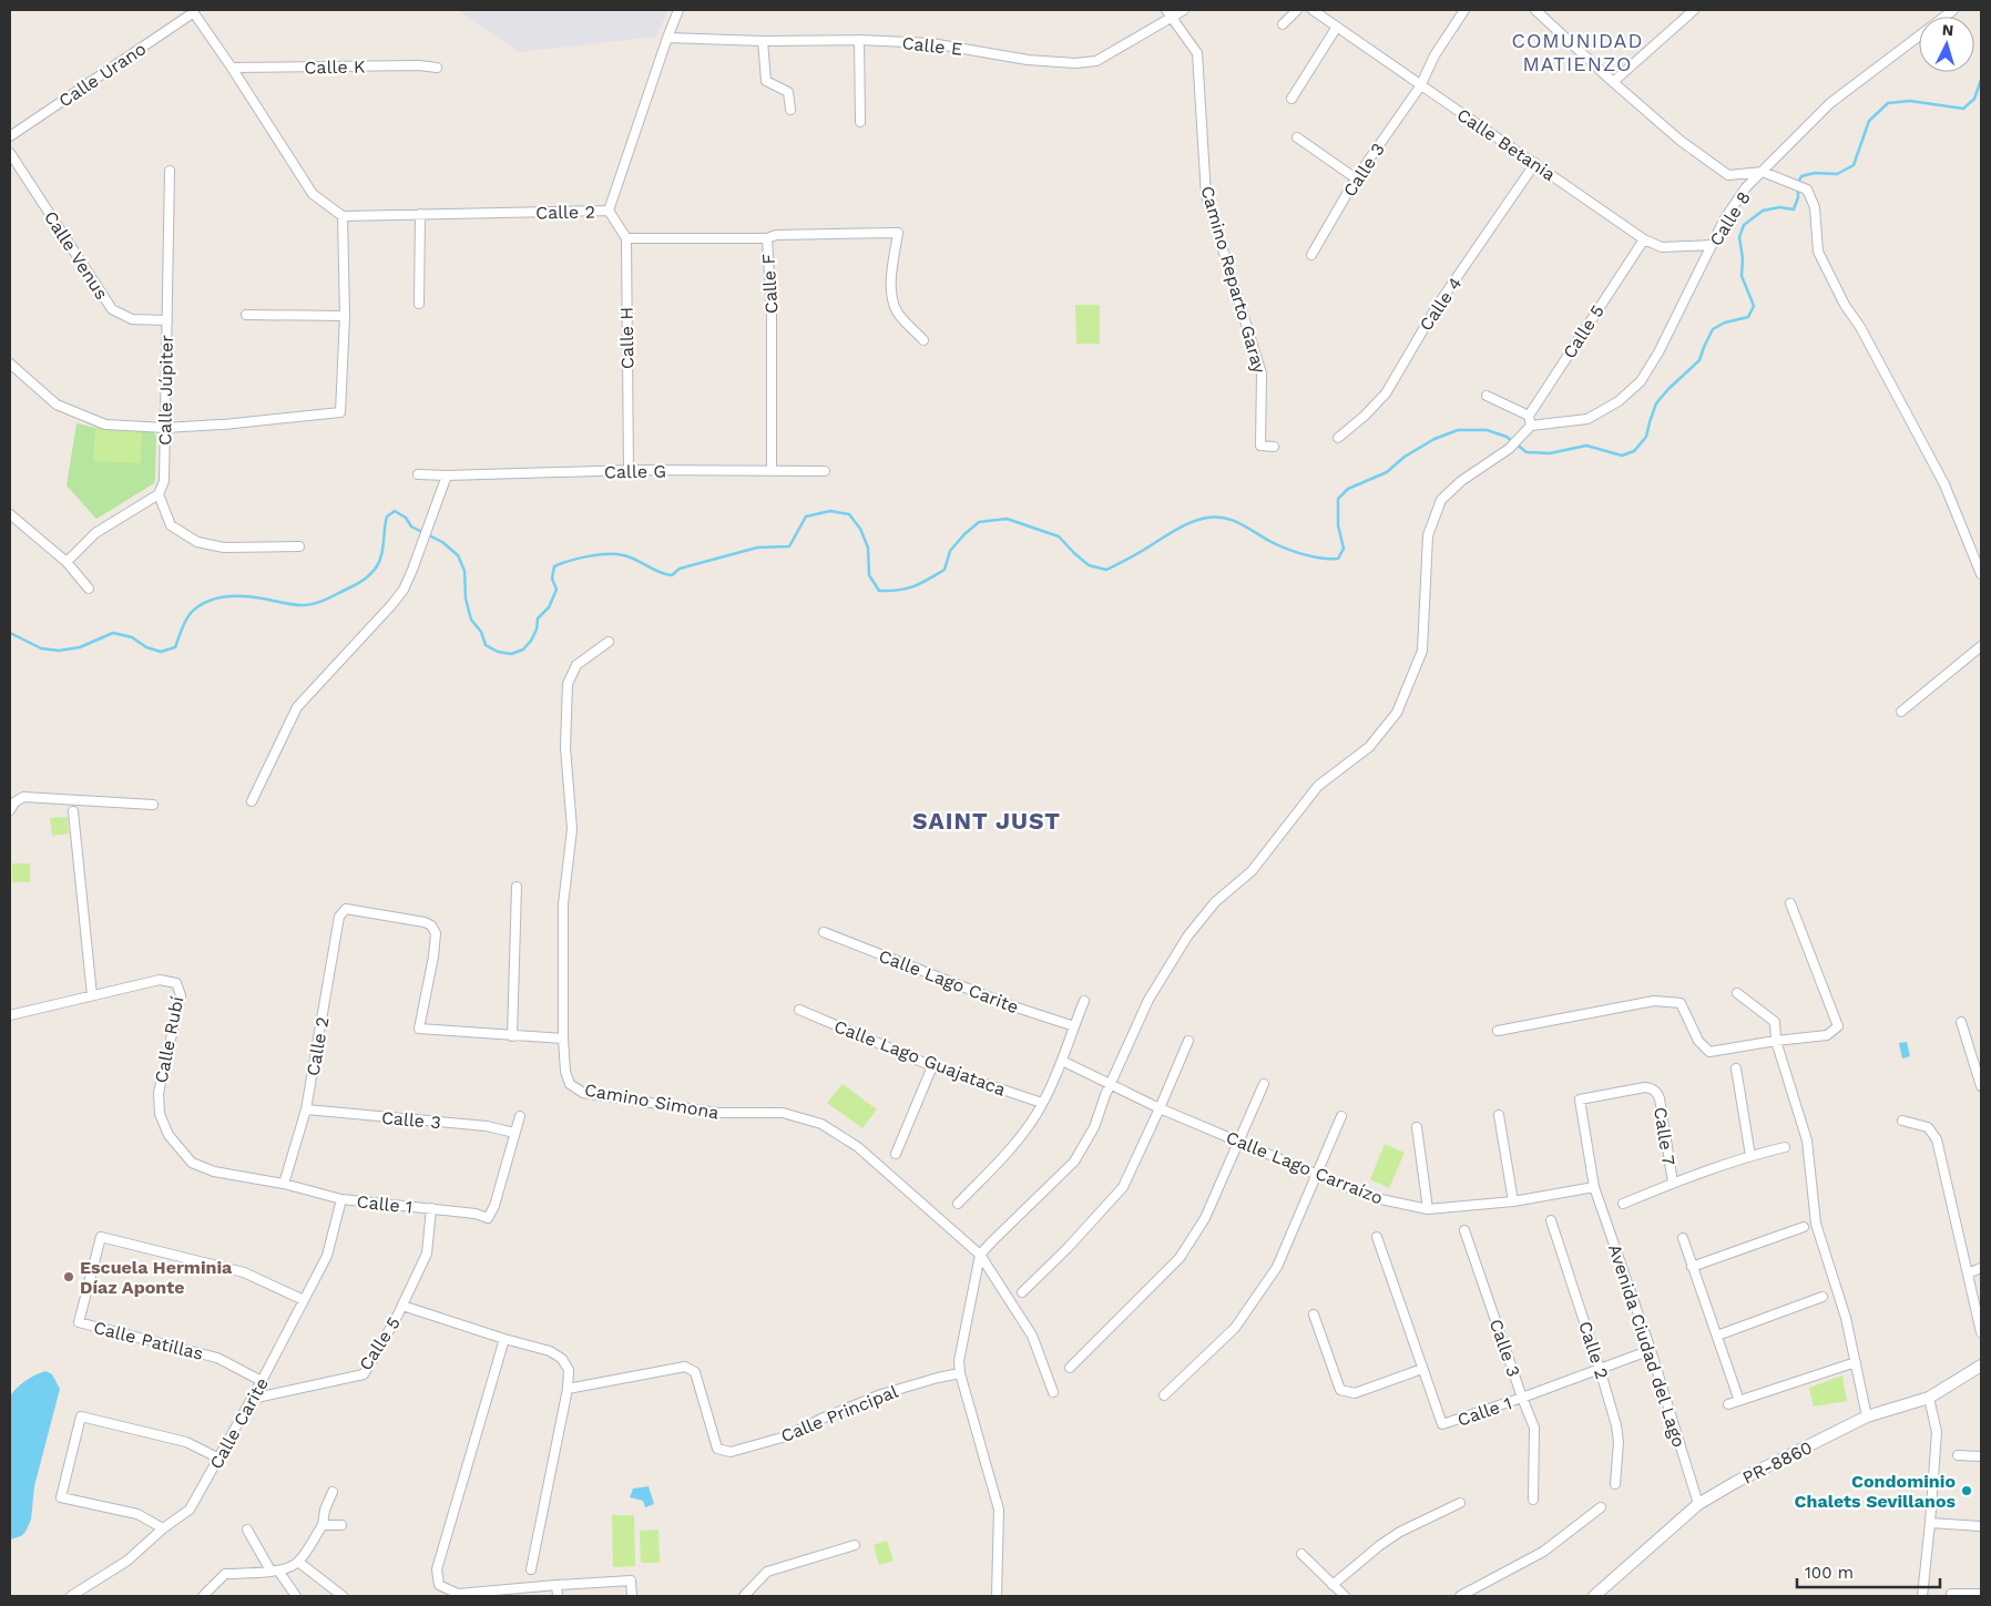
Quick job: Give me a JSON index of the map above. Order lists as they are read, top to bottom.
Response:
{
  "streets": {
    "street": [
      "Calle E",
      "Calle K",
      "Calle Urano",
      "Calle Betania",
      "Calle 3",
      "Calle 2",
      "Calle 8",
      "Calle Venus",
      "Camino Reparto Garay",
      "Calle F",
      "Calle 4",
      "Calle 5",
      "Calle H",
      "Calle Júpiter",
      "Calle G",
      "Calle Lago Carite",
      "Calle Rubí",
      "Calle Lago Guajataca",
      "Camino Simona",
      "Calle 7",
      "Calle Lago Carraízo",
      "Calle 1",
      "Calle Patillas",
      "Avenida Ciudad del Lago",
      "Calle Principal",
      "Calle Carite",
      "PR-8860"
    ]
  },
  "crossings": [
    ["Calle E", "Calle 2"],
    ["Calle E", "Camino Reparto Garay"],
    ["Calle Betania", "Calle 3"],
    ["Calle Betania", "Calle 8"],
    ["Calle Betania", "Calle 4"],
    ["Calle Betania", "Calle 5"],
    ["Calle 3", "Calle 2"],
    ["Calle 3", "Calle 1"],
    ["Calle 2", "Calle Rubí"],
    ["Calle 2", "Calle 1"],
    ["Calle Venus", "Calle Júpiter"],
    ["Calle F", "Calle H"],
    ["Calle F", "Calle G"],
    ["Calle 5", "Calle 1"],
    ["Calle 5", "Calle Carite"],
    ["Calle H", "Calle G"],
    ["Calle Rubí", "Calle 1"],
    ["Calle 7", "Calle Lago Carraízo"],
    ["Calle 7", "Avenida Ciudad del Lago"],
    ["Calle Lago Carraízo", "Avenida Ciudad del Lago"],
    ["Calle 1", "Avenida Ciudad del Lago"],
    ["Calle 1", "Calle Carite"],
    ["Calle Patillas", "Calle Carite"],
    ["Avenida Ciudad del Lago", "PR-8860"]
  ],
  "districts": ["COMUNIDAD MATIENZO", "SAINT JUST"],
  "places": ["Escuela Herminia Díaz Aponte", "Condominio Chalets Sevillanos"],
  "scale_bar": "100 m",
  "north": "top"
}
